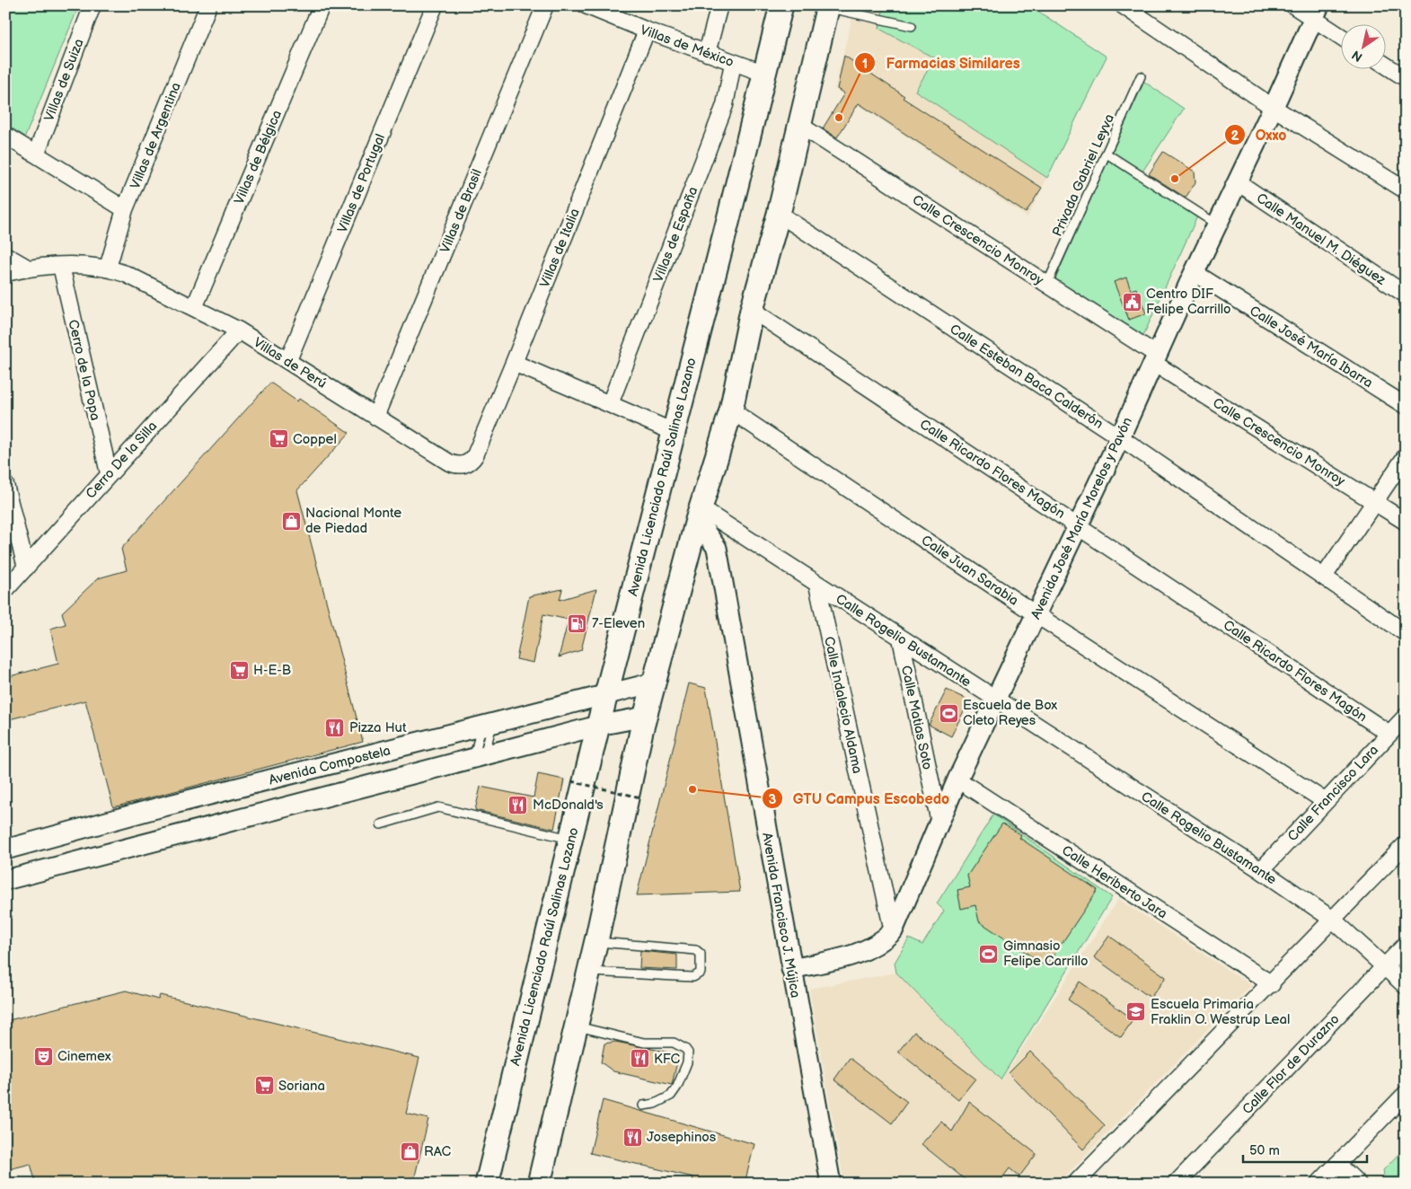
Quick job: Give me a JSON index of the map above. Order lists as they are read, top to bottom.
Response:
{
  "streets": {
    "main road": ["Avenida Licenciado Raúl Salinas Lozano"],
    "street": [
      "Villas de México",
      "Villas de Suiza",
      "Villas de Argentina",
      "Villas de Bélgica",
      "Villas de Portugal",
      "Villas de Brasil",
      "Villas de España",
      "Calle Manuel M. Diéguez",
      "Calle Crescencio Monroy",
      "Villas de Italia",
      "Calle José María Ibarra",
      "Villas de Perú",
      "Cerro de la Popa",
      "Calle Esteban Baca Calderón",
      "Cerro De la Silla",
      "Calle Ricardo Flores Magón",
      "Avenida José María Morelos y Pavón",
      "Calle Juan Sarabia",
      "Calle Rogelio Bustamante",
      "Calle Indalecio Aldama",
      "Calle Matias Soto",
      "Avenida Compostela",
      "Calle Francisco Lara",
      "Calle Heriberto Jara",
      "Avenida Francisco J. Mújica",
      "Calle Flor de Durazno"
    ],
    "lane": ["Privada Gabriel Leyva"]
  },
  "crossings": [
    ["Villas de México", "Villas de España"],
    ["Villas de México", "Villas de Italia"],
    ["Villas de México", "Avenida Licenciado Raúl Salinas Lozano"],
    ["Villas de Argentina", "Villas de Perú"],
    ["Villas de Bélgica", "Villas de Perú"],
    ["Privada Gabriel Leyva", "Calle Crescencio Monroy"],
    ["Villas de Portugal", "Villas de Perú"],
    ["Villas de Brasil", "Villas de Perú"],
    ["Calle Manuel M. Diéguez", "Avenida José María Morelos y Pavón"],
    ["Calle Crescencio Monroy", "Avenida José María Morelos y Pavón"],
    ["Villas de Italia", "Villas de Perú"],
    ["Calle José María Ibarra", "Avenida José María Morelos y Pavón"],
    ["Villas de Perú", "Cerro de la Popa"],
    ["Villas de Perú", "Cerro De la Silla"],
    ["Cerro de la Popa", "Cerro De la Silla"],
    ["Calle Esteban Baca Calderón", "Avenida José María Morelos y Pavón"],
    ["Calle Ricardo Flores Magón", "Avenida José María Morelos y Pavón"],
    ["Calle Ricardo Flores Magón", "Calle Francisco Lara"],
    ["Avenida Licenciado Raúl Salinas Lozano", "Avenida Compostela"],
    ["Avenida José María Morelos y Pavón", "Calle Juan Sarabia"],
    ["Avenida José María Morelos y Pavón", "Calle Rogelio Bustamante"],
    ["Avenida José María Morelos y Pavón", "Calle Indalecio Aldama"],
    ["Avenida José María Morelos y Pavón", "Calle Matias Soto"],
    ["Avenida José María Morelos y Pavón", "Calle Heriberto Jara"],
    ["Avenida José María Morelos y Pavón", "Avenida Francisco J. Mújica"],
    ["Calle Juan Sarabia", "Calle Francisco Lara"],
    ["Calle Rogelio Bustamante", "Calle Indalecio Aldama"],
    ["Calle Rogelio Bustamante", "Calle Matias Soto"],
    ["Calle Rogelio Bustamante", "Calle Francisco Lara"],
    ["Calle Rogelio Bustamante", "Avenida Francisco J. Mújica"],
    ["Calle Rogelio Bustamante", "Calle Flor de Durazno"]
  ],
  "places": {
    "other": ["Farmacias Similares", "Oxxo", "GTU Campus Escobedo"],
    "public building": ["Centro DIF Felipe Carrillo"],
    "supermarket": ["Coppel", "H-E-B", "Soriana"],
    "shop": ["Nacional Monte de Piedad", "RAC"],
    "fuel station": ["7-Eleven"],
    "sports": ["Escuela de Box Cleto Reyes", "Gimnasio Felipe Carrillo"],
    "restaurant": [
      "Pizza Hut",
      "McDonald's",
      "KFC",
      "Josephinos"
    ],
    "school or university": ["Escuela Primaria Fraklin O. Westrup Leal"],
    "theatre": ["Cinemex"]
  },
  "scale_bar": "50 m",
  "north": "bottom left"
}
